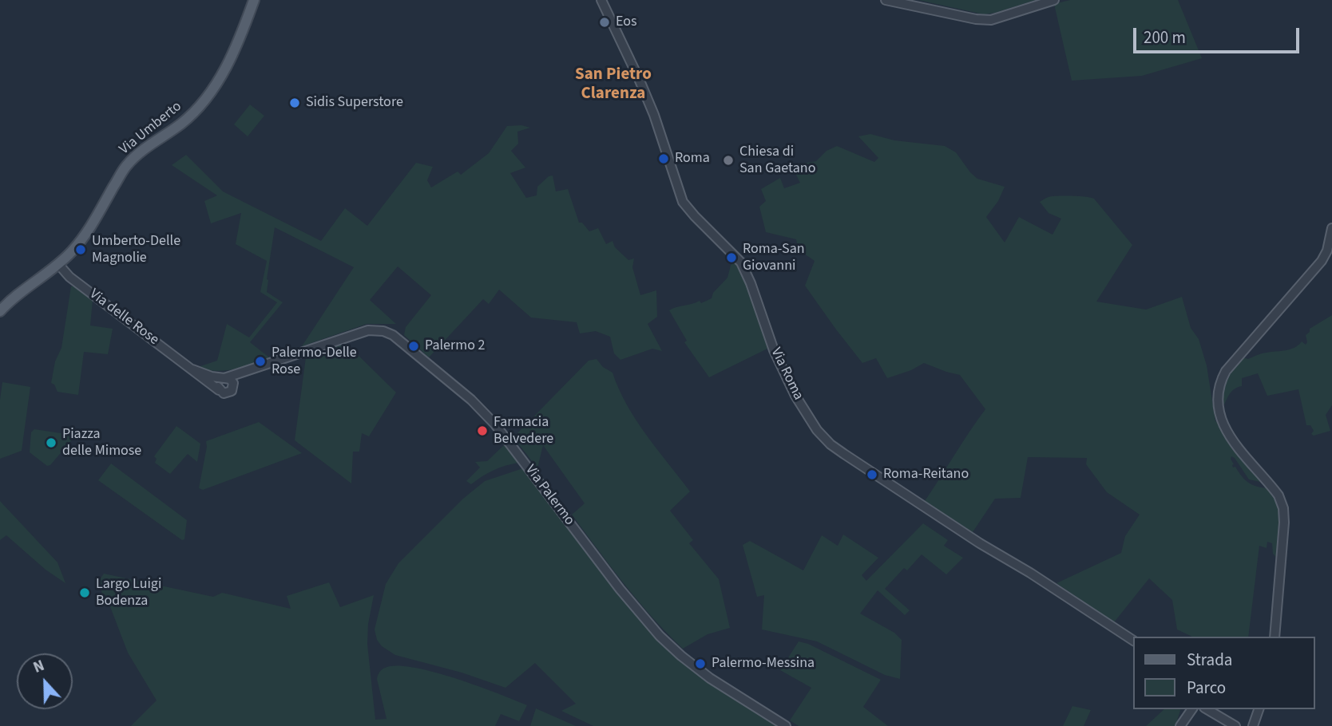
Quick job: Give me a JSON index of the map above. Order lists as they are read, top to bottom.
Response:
{
  "streets": {
    "main road": ["Via Umberto"],
    "street": ["Via delle Rose", "Via Roma", "Via Palermo"]
  },
  "crossings": [
    ["Via Umberto", "Via delle Rose"],
    ["Via delle Rose", "Via Palermo"]
  ],
  "districts": ["San Pietro Clarenza"],
  "places": [
    "Eos",
    "Sidis Superstore",
    "Roma",
    "Chiesa di San Gaetano",
    "Umberto-Delle Magnolie",
    "Roma-San Giovanni",
    "Palermo 2",
    "Palermo-Delle Rose",
    "Farmacia Belvedere",
    "Piazza delle Mimose",
    "Roma-Reitano",
    "Largo Luigi Bodenza",
    "Palermo-Messina"
  ],
  "legend": ["Strada", "Parco"],
  "scale_bar": "200 m",
  "north": "top"
}
